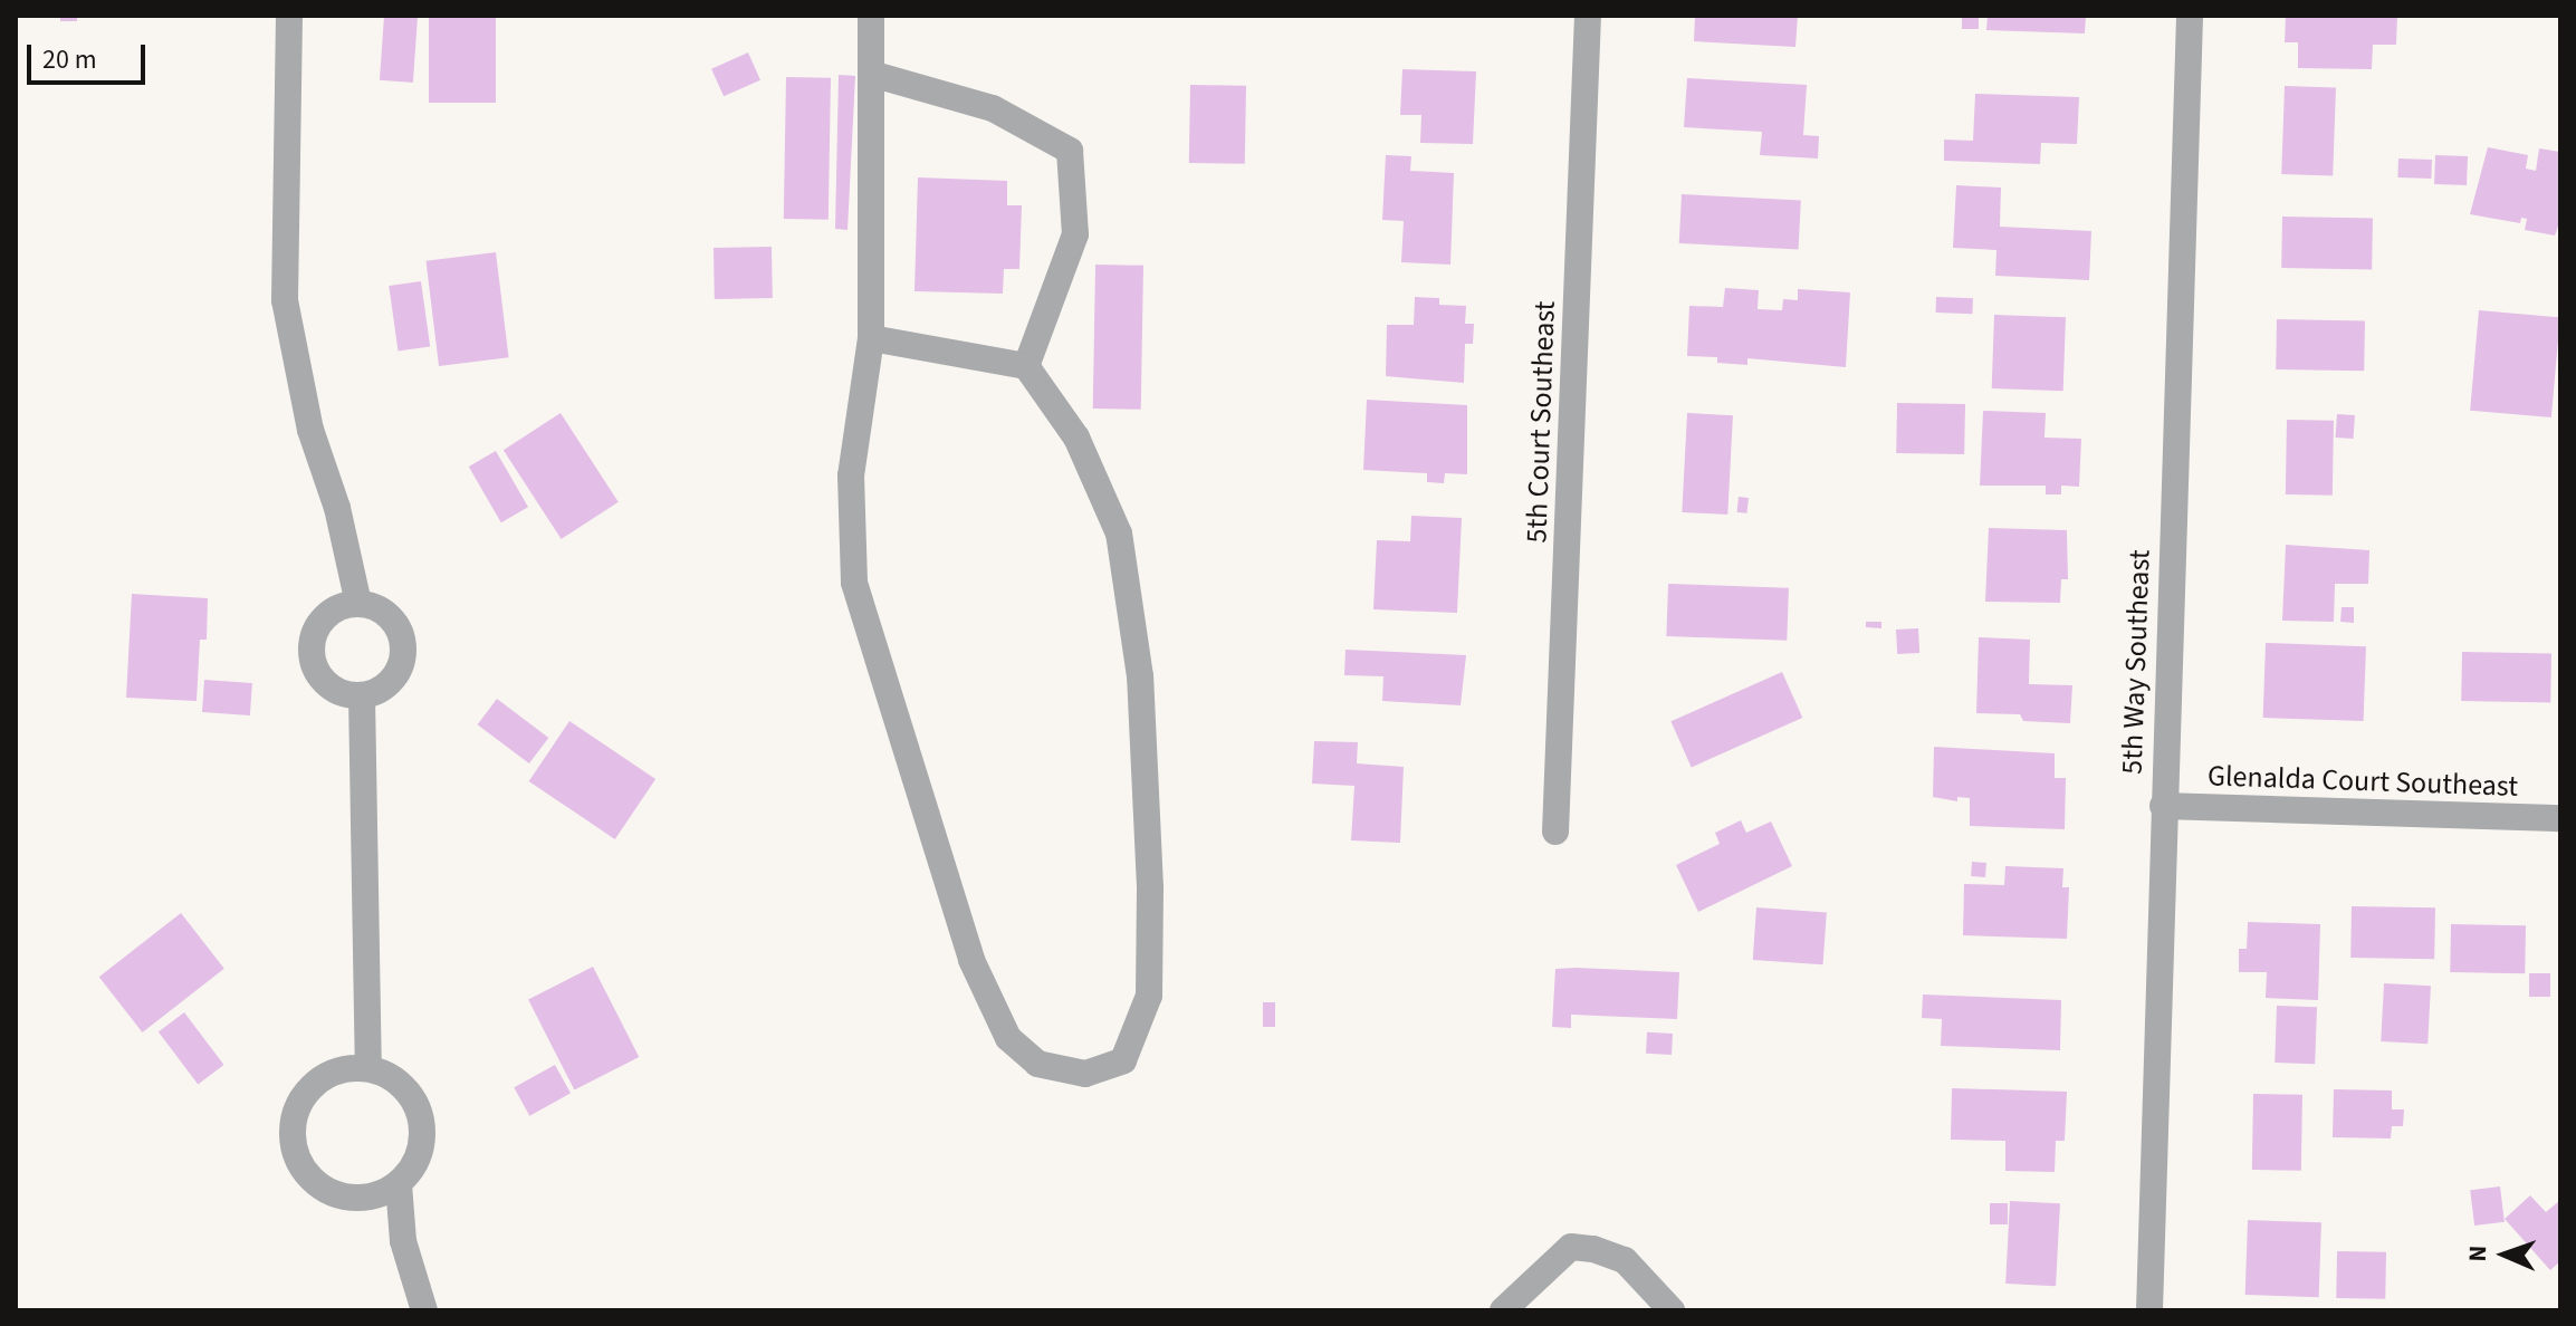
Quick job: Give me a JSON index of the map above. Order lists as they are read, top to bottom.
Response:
{
  "streets": {
    "street": ["5th Court Southeast", "5th Way Southeast", "Glenalda Court Southeast"]
  },
  "crossings": [
    ["5th Way Southeast", "Glenalda Court Southeast"]
  ],
  "scale_bar": "20 m",
  "north": "left"
}
